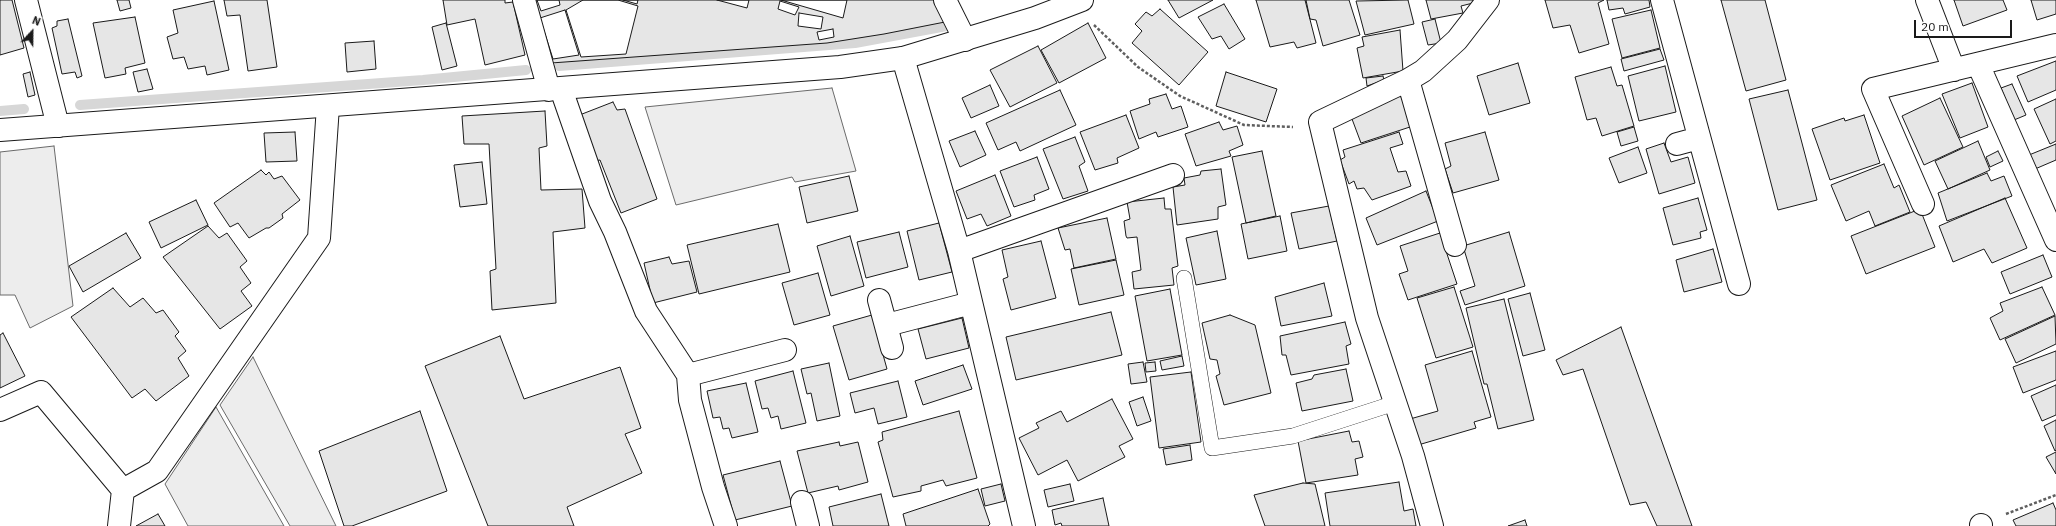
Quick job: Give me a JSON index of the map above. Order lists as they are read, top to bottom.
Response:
{
  "scale_bar": "20 m",
  "north": "top"
}
